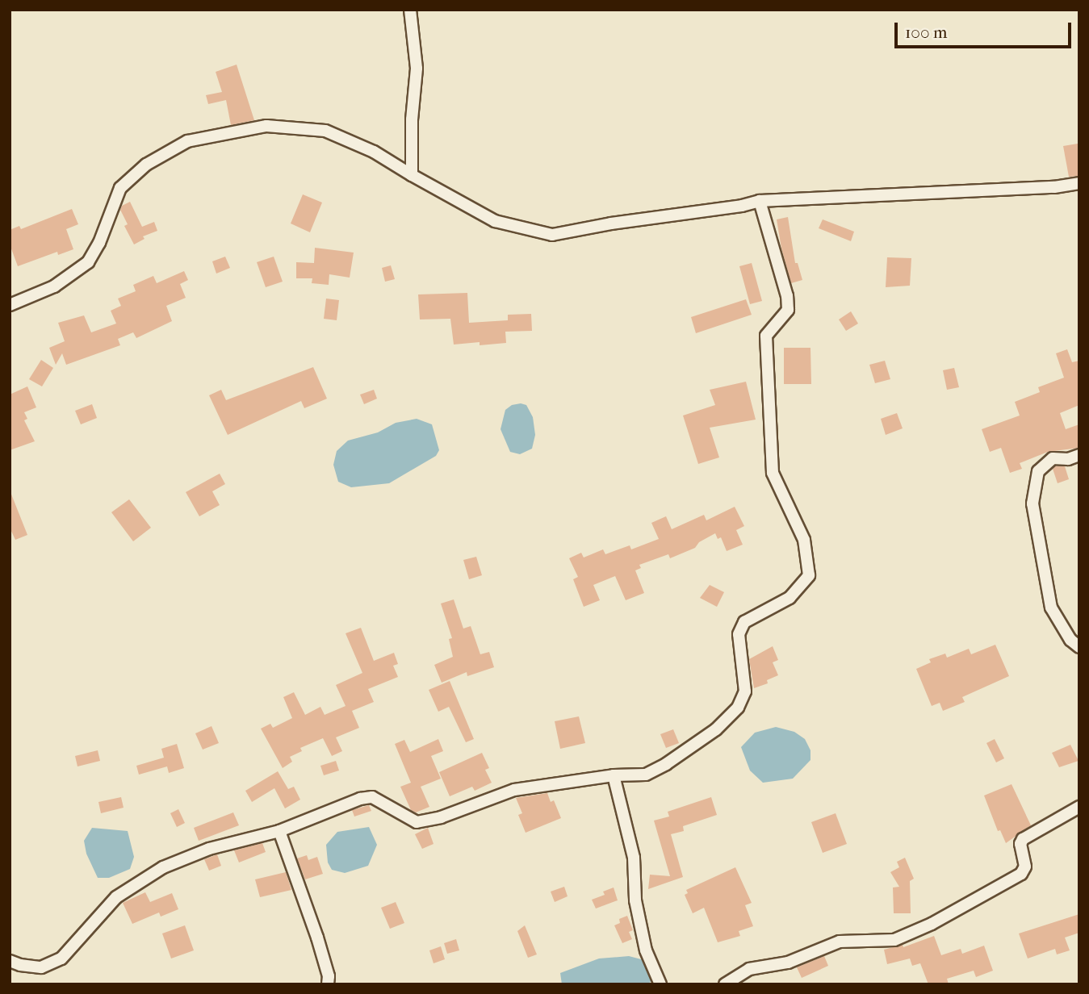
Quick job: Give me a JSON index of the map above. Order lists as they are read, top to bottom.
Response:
{
  "scale_bar": "100 m"
}
